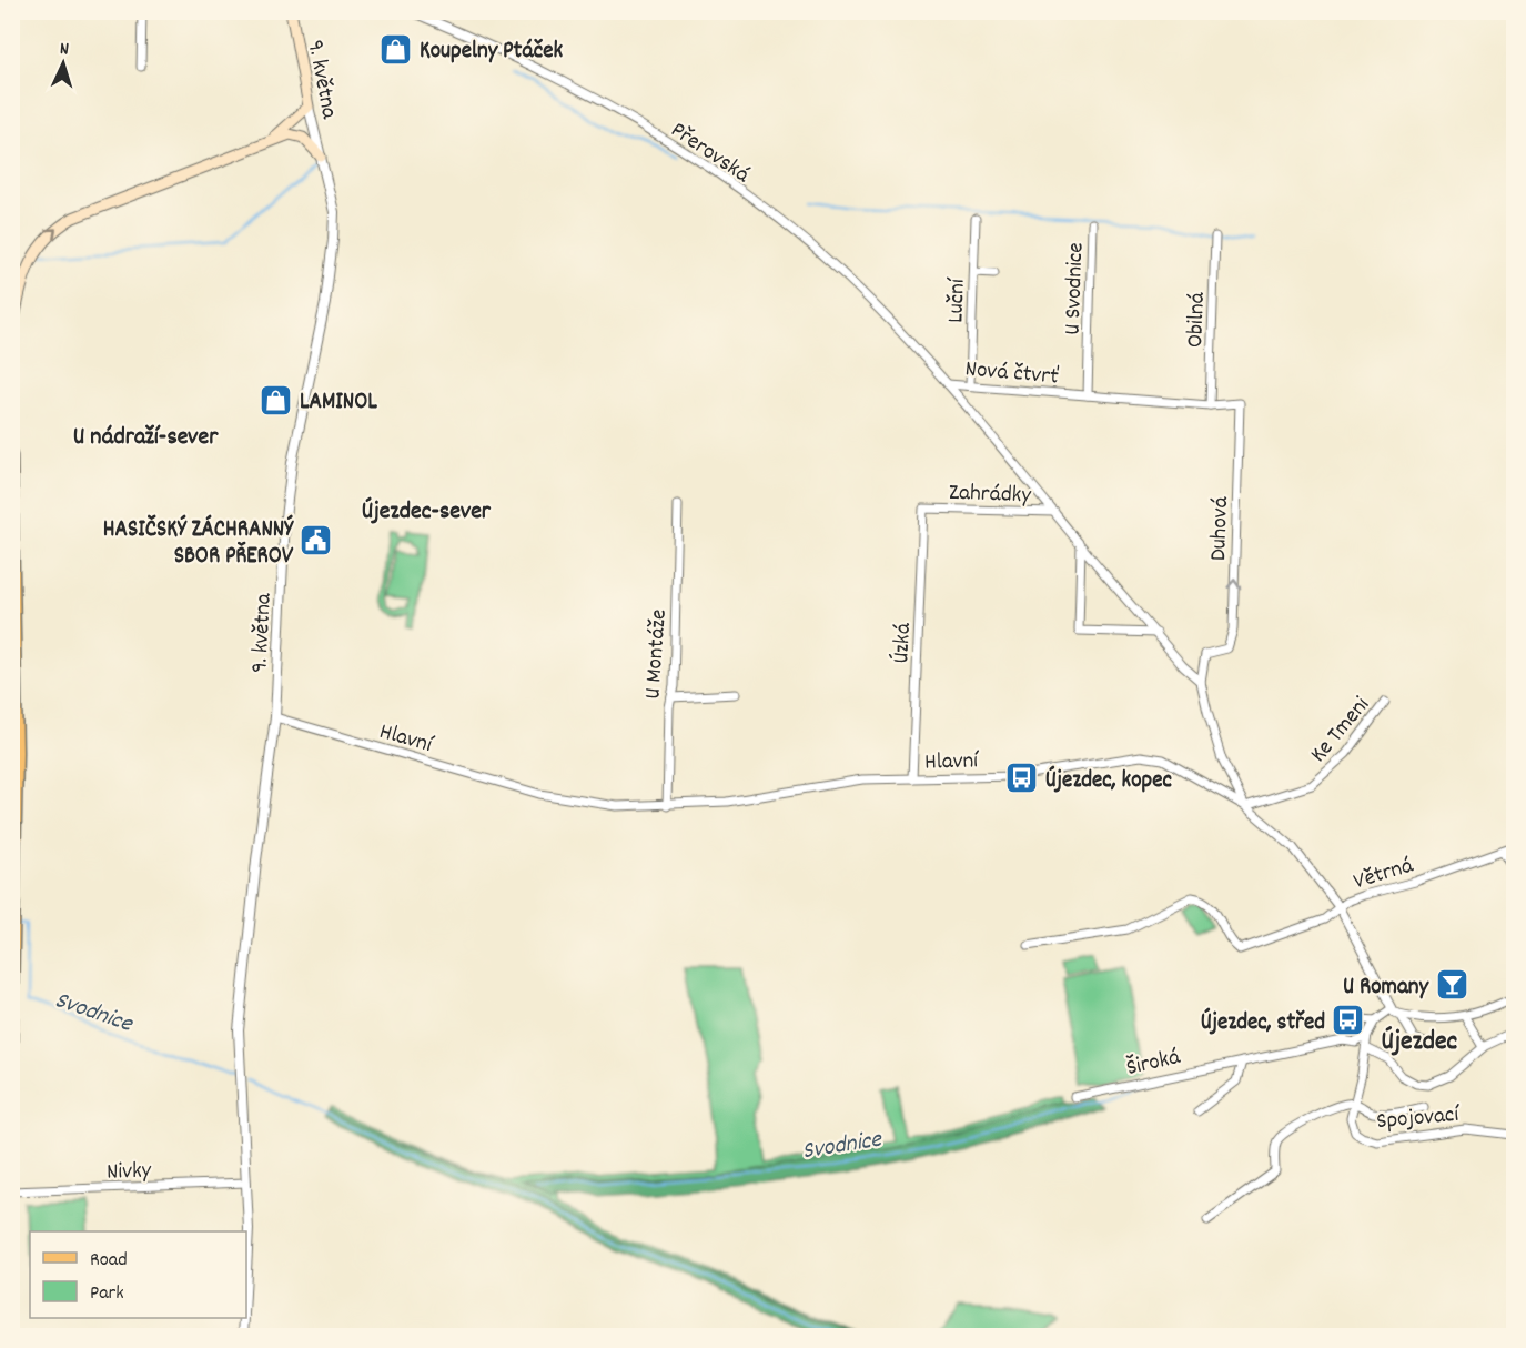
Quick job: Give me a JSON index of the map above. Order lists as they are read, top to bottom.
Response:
{
  "streets": {
    "main road": ["9. května"],
    "street": [
      "Přerovská",
      "U Svodnice",
      "Luční",
      "Obilná",
      "Nová čtvrť",
      "Zahrádky",
      "Duhová",
      "Úzká",
      "U Montáže",
      "Ke Tmeni",
      "Hlavní",
      "Větrná",
      "Široká",
      "Spojovací",
      "Nivky"
    ]
  },
  "crossings": [
    ["9. května", "Hlavní"],
    ["9. května", "Nivky"],
    ["Přerovská", "Nová čtvrť"],
    ["U Svodnice", "Nová čtvrť"],
    ["Luční", "Nová čtvrť"],
    ["Obilná", "Nová čtvrť"],
    ["Nová čtvrť", "Zahrádky"],
    ["Nová čtvrť", "Duhová"],
    ["Nová čtvrť", "Ke Tmeni"],
    ["Nová čtvrť", "Hlavní"],
    ["Zahrádky", "Úzká"],
    ["Úzká", "Hlavní"],
    ["U Montáže", "Hlavní"],
    ["Ke Tmeni", "Hlavní"],
    ["Hlavní", "Větrná"],
    ["Široká", "Spojovací"]
  ],
  "one_way": ["Duhová"],
  "districts": ["U nádraží-sever", "Újezdec-sever", "Újezdec"],
  "water": ["Svodnice"],
  "places": {
    "shop": ["Koupelny Ptáček", "LAMINOL"],
    "public building": ["HASIČSKÝ ZÁCHRANNÝ SBOR PŘEROV"],
    "bus stop": ["Újezdec, kopec", "Újezdec, střed"],
    "bar": ["U Romany"]
  },
  "legend": ["Road", "Park"],
  "north": "top"
}
